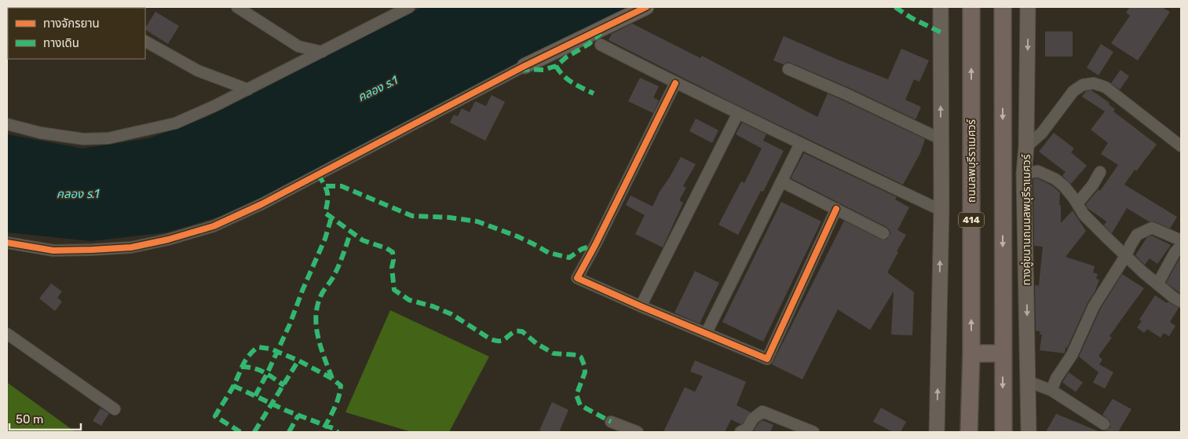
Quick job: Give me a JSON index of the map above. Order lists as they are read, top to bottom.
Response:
{
  "streets": {
    "main road": ["ถนนลพบุรีราเมศวร์", "414", "ทางคู่ขนานถนนลพบุรีราเมศวร์"]
  },
  "water": ["คลอง ร.1"],
  "legend": ["ทางจักรยาน", "ทางเดิน"],
  "scale_bar": "50 m"
}
